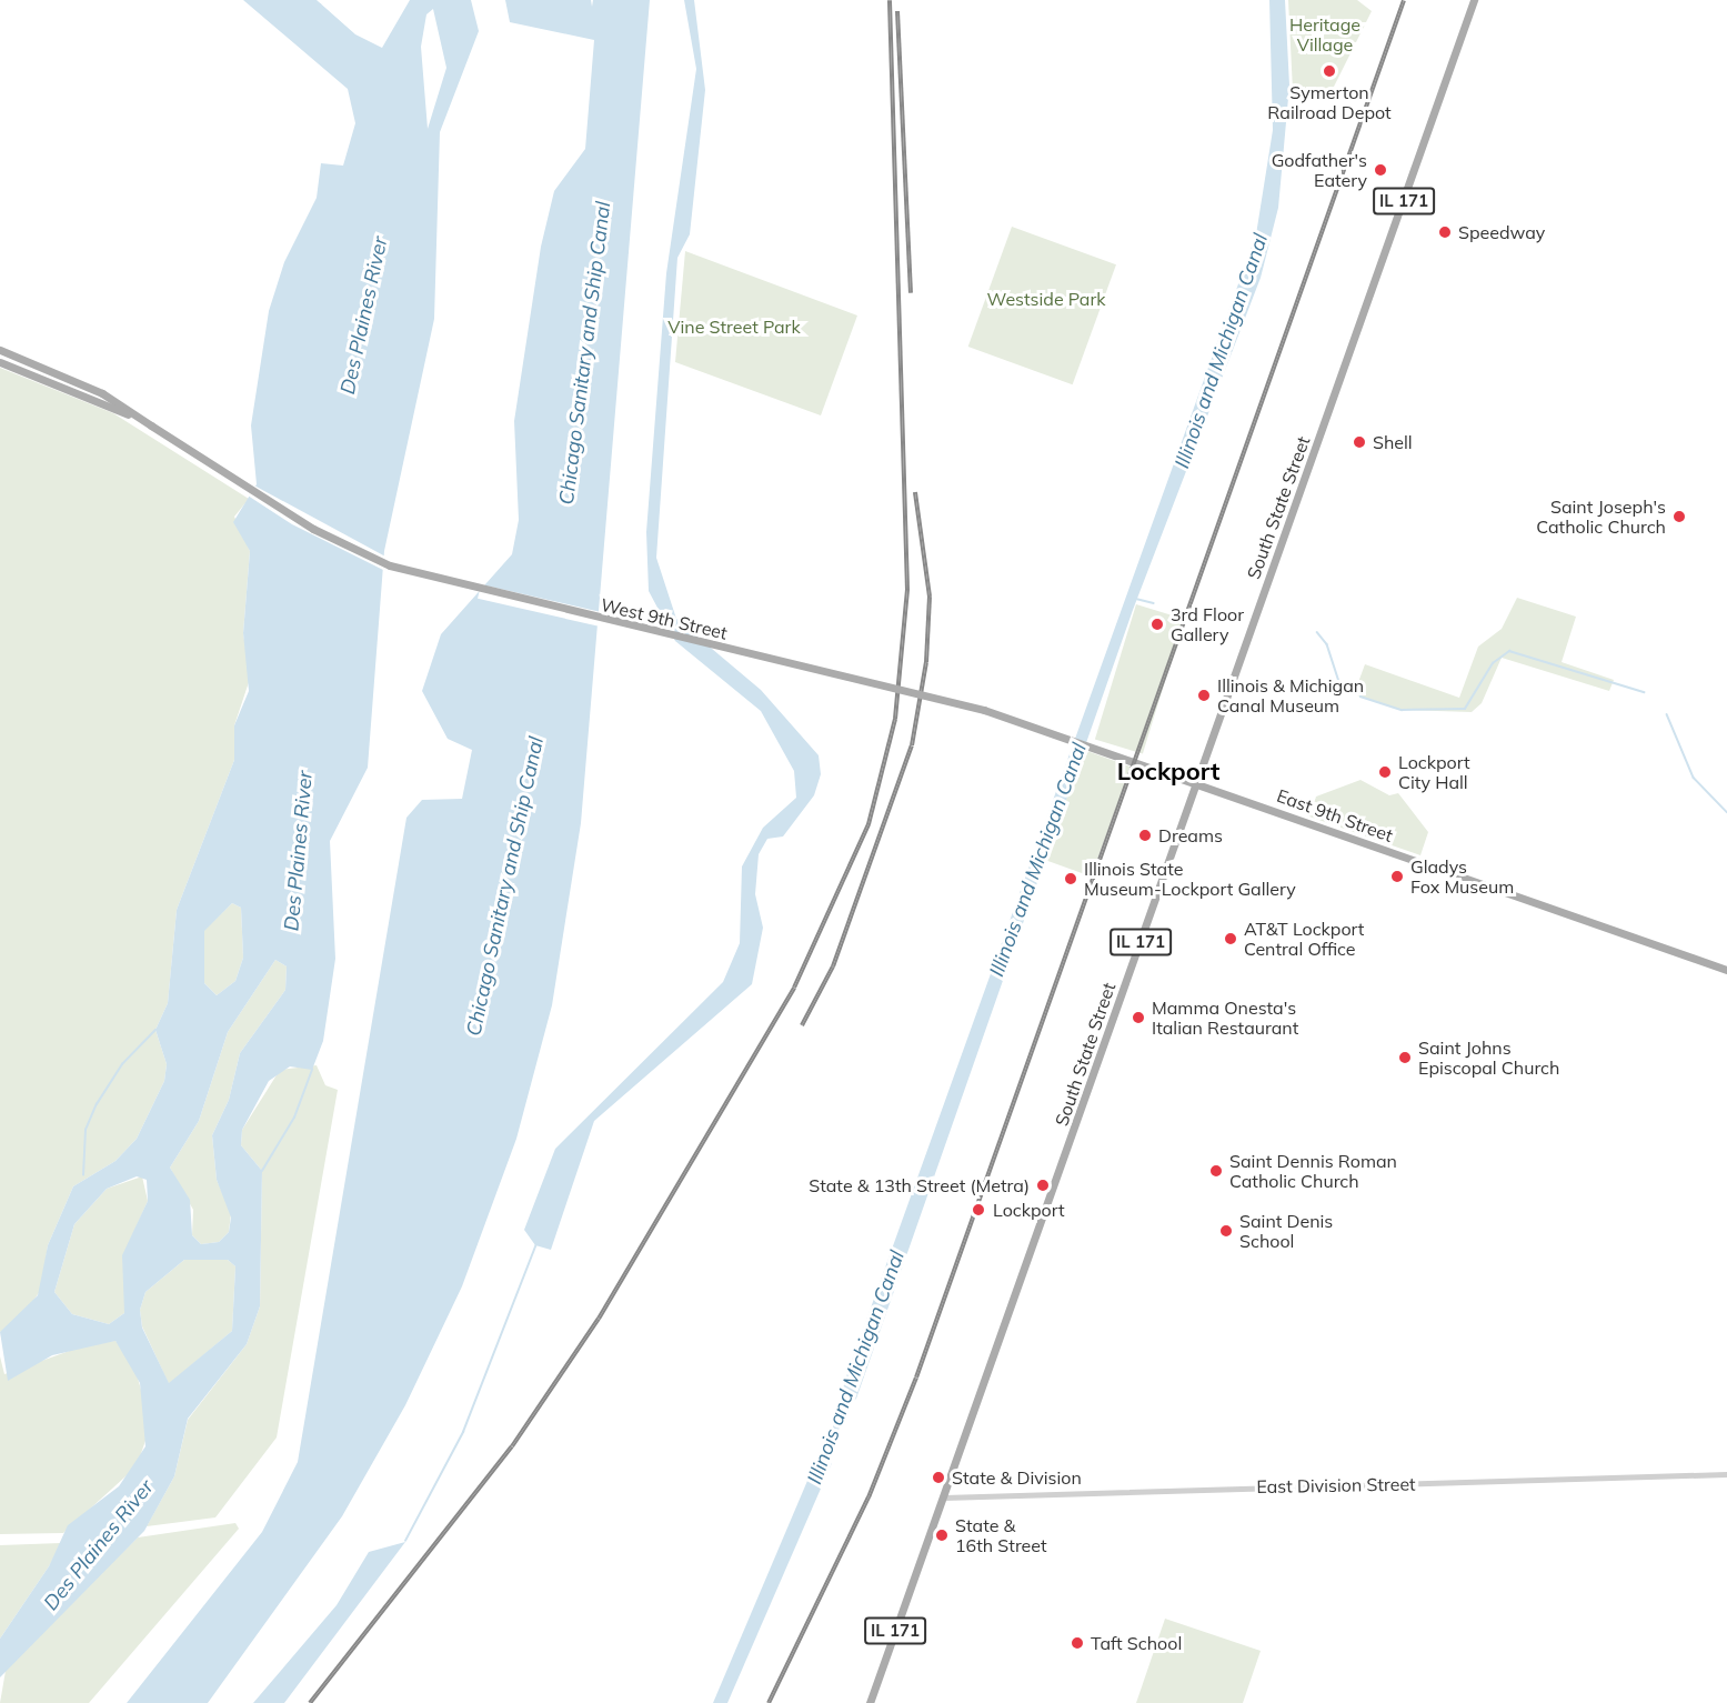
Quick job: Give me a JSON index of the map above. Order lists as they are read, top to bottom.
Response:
{
  "streets": {
    "main road": [
      "IL 171",
      "South State Street",
      "West 9th Street",
      "East 9th Street"
    ],
    "street": ["East Division Street"]
  },
  "crossings": [
    ["South State Street", "West 9th Street"],
    ["South State Street", "East 9th Street"],
    ["South State Street", "East Division Street"],
    ["West 9th Street", "East 9th Street"]
  ],
  "districts": ["Lockport"],
  "water": ["Des Plaines River", "Illinois and Michigan Canal", "Chicago Sanitary and Ship Canal"],
  "parks": ["Heritage Village", "Westside Park", "Vine Street Park"],
  "places": [
    "Symerton Railroad Depot",
    "Godfather's Eatery",
    "Speedway",
    "Shell",
    "Saint Joseph's Catholic Church",
    "3rd Floor Gallery",
    "Illinois & Michigan Canal Museum",
    "Lockport City Hall",
    "Dreams",
    "Gladys Fox Museum",
    "Illinois State Museum-Lockport Gallery",
    "AT&T Lockport Central Office",
    "Mamma Onesta's Italian Restaurant",
    "Saint Johns Episcopal Church",
    "Saint Dennis Roman Catholic Church",
    "State & 13th Street (Metra)",
    "Lockport",
    "Saint Denis School",
    "State & Division",
    "State & 16th Street",
    "Taft School"
  ]
}
